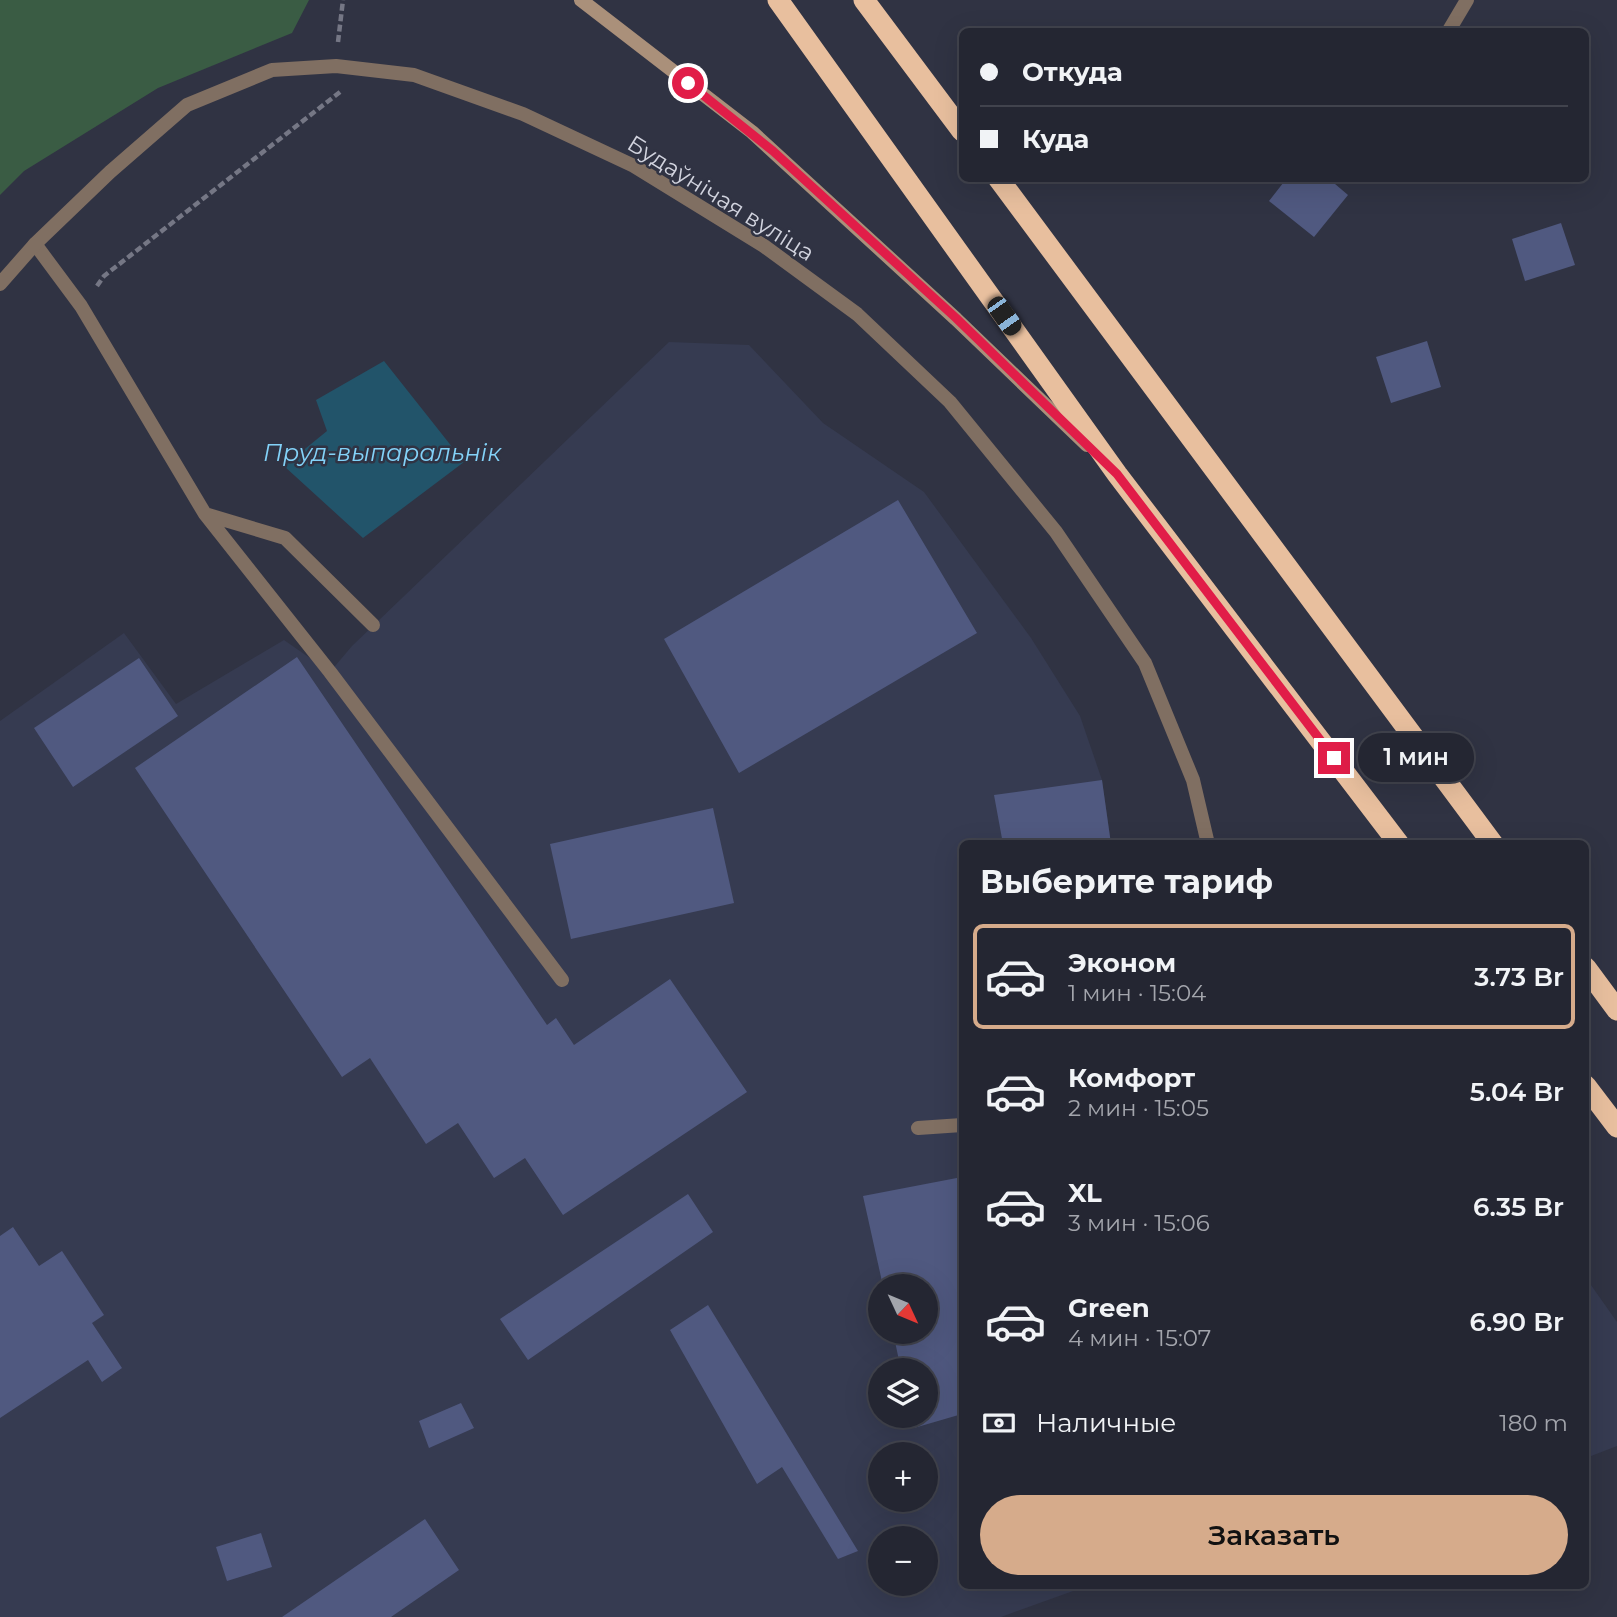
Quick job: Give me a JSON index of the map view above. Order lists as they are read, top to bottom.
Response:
{
  "streets": {
    "street": ["Будаўнічая вуліца"]
  },
  "water": ["Пруд-выпаральнік"],
  "north": "bottom right",
  "page": {
    "banner": ["Откуда", "Куда"],
    "bubble": "1 мин",
    "heading": "Выберите тариф",
    "list": [
      {
        "name": "Эконом",
        "note": "1 мин · 15:04",
        "value": "3.73 Br"
      },
      {
        "name": "Комфорт",
        "note": "2 мин · 15:05",
        "value": "5.04 Br"
      },
      {
        "name": "XL",
        "note": "3 мин · 15:06",
        "value": "6.35 Br"
      },
      {
        "name": "Green",
        "note": "4 мин · 15:07",
        "value": "6.90 Br"
      }
    ],
    "map_buttons": ["+", "−"],
    "pay": ["Наличные", "180 m"],
    "buttons": "Заказать"
  }
}
